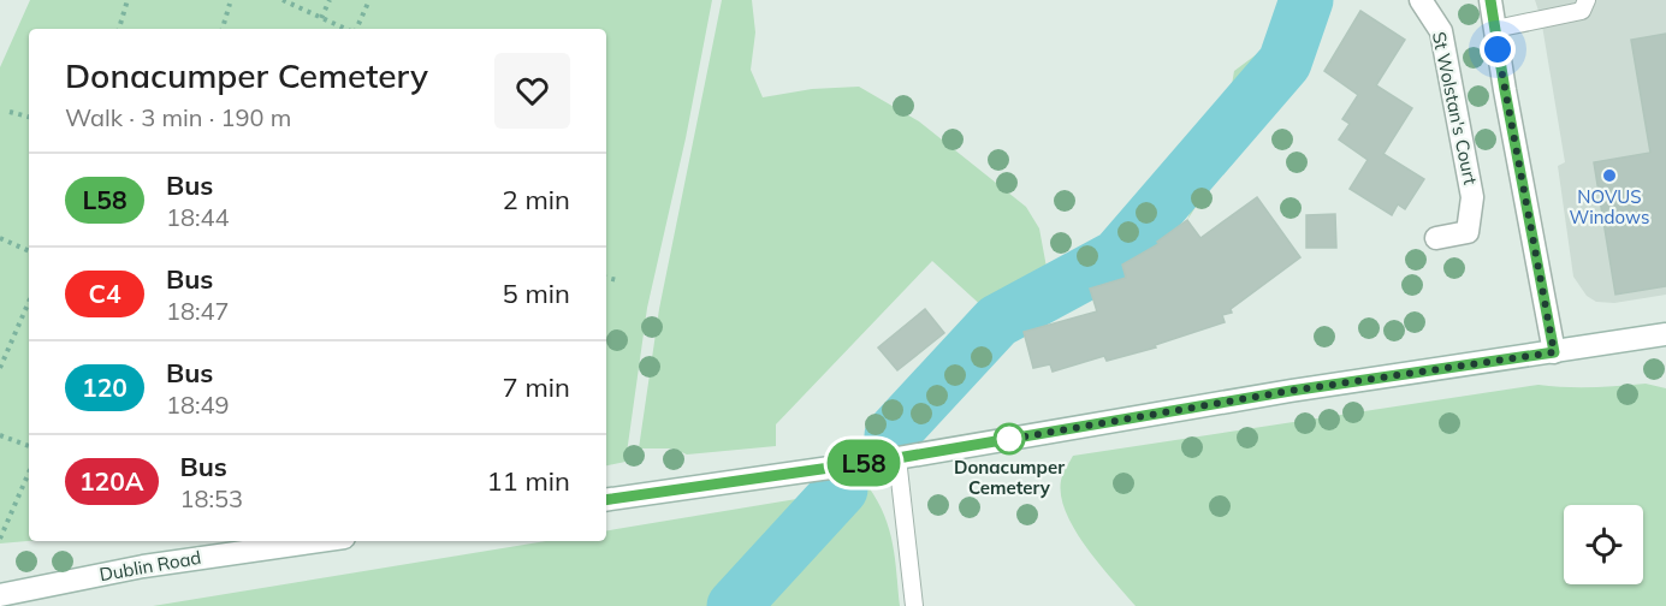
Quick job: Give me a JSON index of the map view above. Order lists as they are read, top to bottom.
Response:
{
  "streets": {
    "main road": ["St Wolstan's Court", "Dublin Road"]
  },
  "places": ["NOVUS Windows", "Donacumper Cemetery"],
  "lines": ["bus line L58"],
  "page": {
    "on_map": "L58",
    "heading": ["Donacumper Cemetery", "Walk · 3 min · 190 m"],
    "list": [
      {
        "mark": "L58",
        "name": "Bus",
        "note": "18:44",
        "value": "2 min"
      },
      {
        "mark": "C4",
        "name": "Bus",
        "note": "18:47",
        "value": "5 min"
      },
      {
        "mark": "120",
        "name": "Bus",
        "note": "18:49",
        "value": "7 min"
      },
      {
        "mark": "120A",
        "name": "Bus",
        "note": "18:53",
        "value": "11 min"
      }
    ]
  }
}
